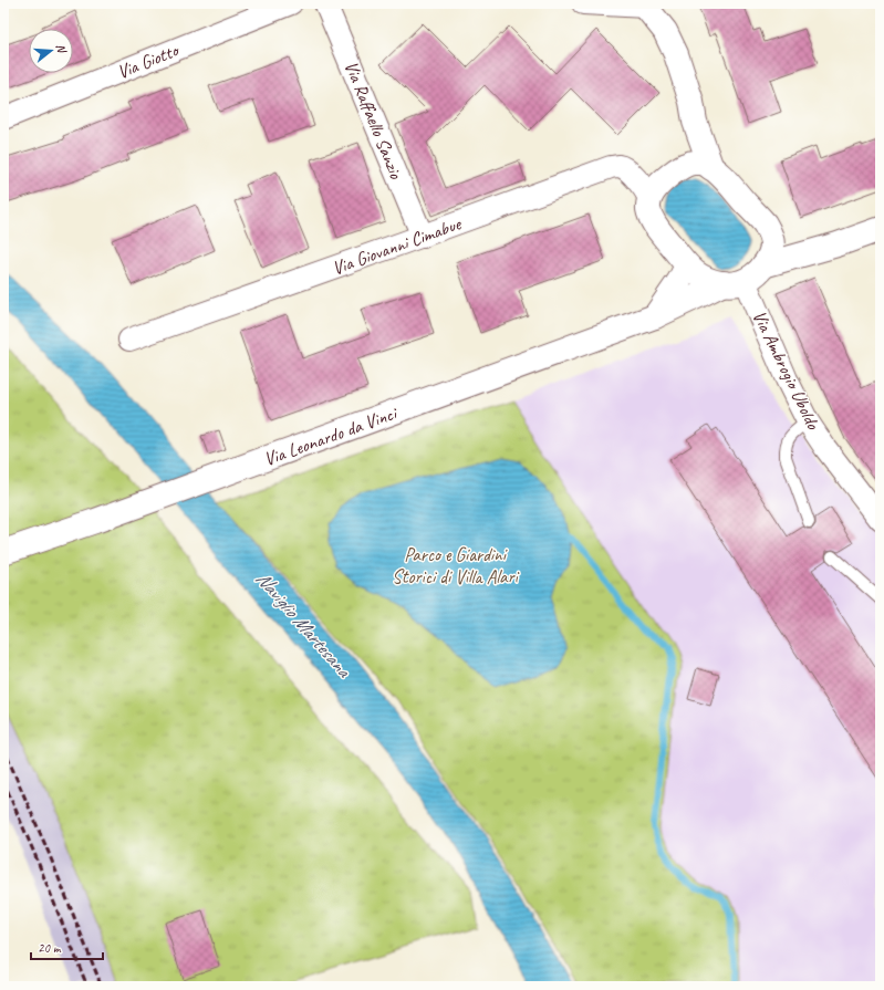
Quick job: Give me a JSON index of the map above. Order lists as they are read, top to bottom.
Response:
{
  "streets": {
    "street": [
      "Via Giotto",
      "Via Raffaello Sanzio",
      "Via Giovanni Cimabue",
      "Via Ambrogio Uboldo",
      "Via Leonardo da Vinci"
    ]
  },
  "crossings": [
    ["Via Raffaello Sanzio", "Via Giovanni Cimabue"],
    ["Via Giovanni Cimabue", "Via Ambrogio Uboldo"],
    ["Via Giovanni Cimabue", "Via Leonardo da Vinci"],
    ["Via Ambrogio Uboldo", "Via Leonardo da Vinci"]
  ],
  "water": ["Naviglio Martesana"],
  "parks": ["Parco e Giardini Storici di Villa Alari"],
  "scale_bar": "20 m",
  "north": "right"
}
